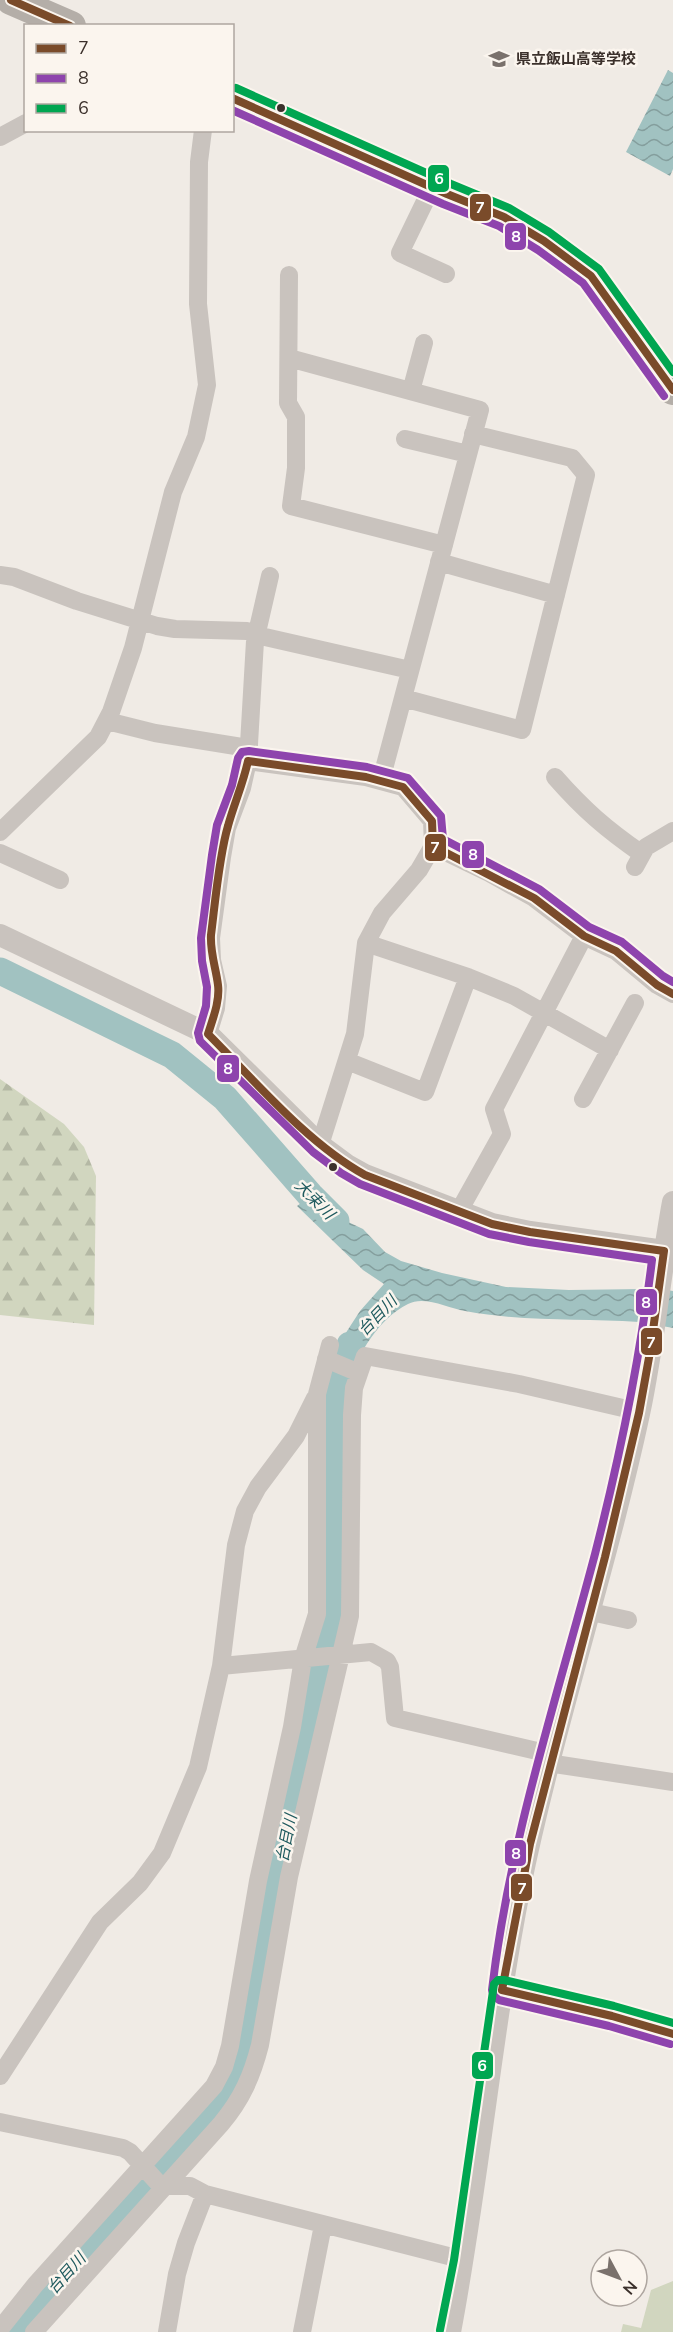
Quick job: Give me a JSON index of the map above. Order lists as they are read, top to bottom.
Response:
{
  "water": ["大束川", "台目川"],
  "places": {
    "school or university": ["県立飯山高等学校"]
  },
  "lines": ["transit line 7", "transit line 6", "transit line 8"],
  "legend": ["7", "8", "6"],
  "north": "bottom right"
}
